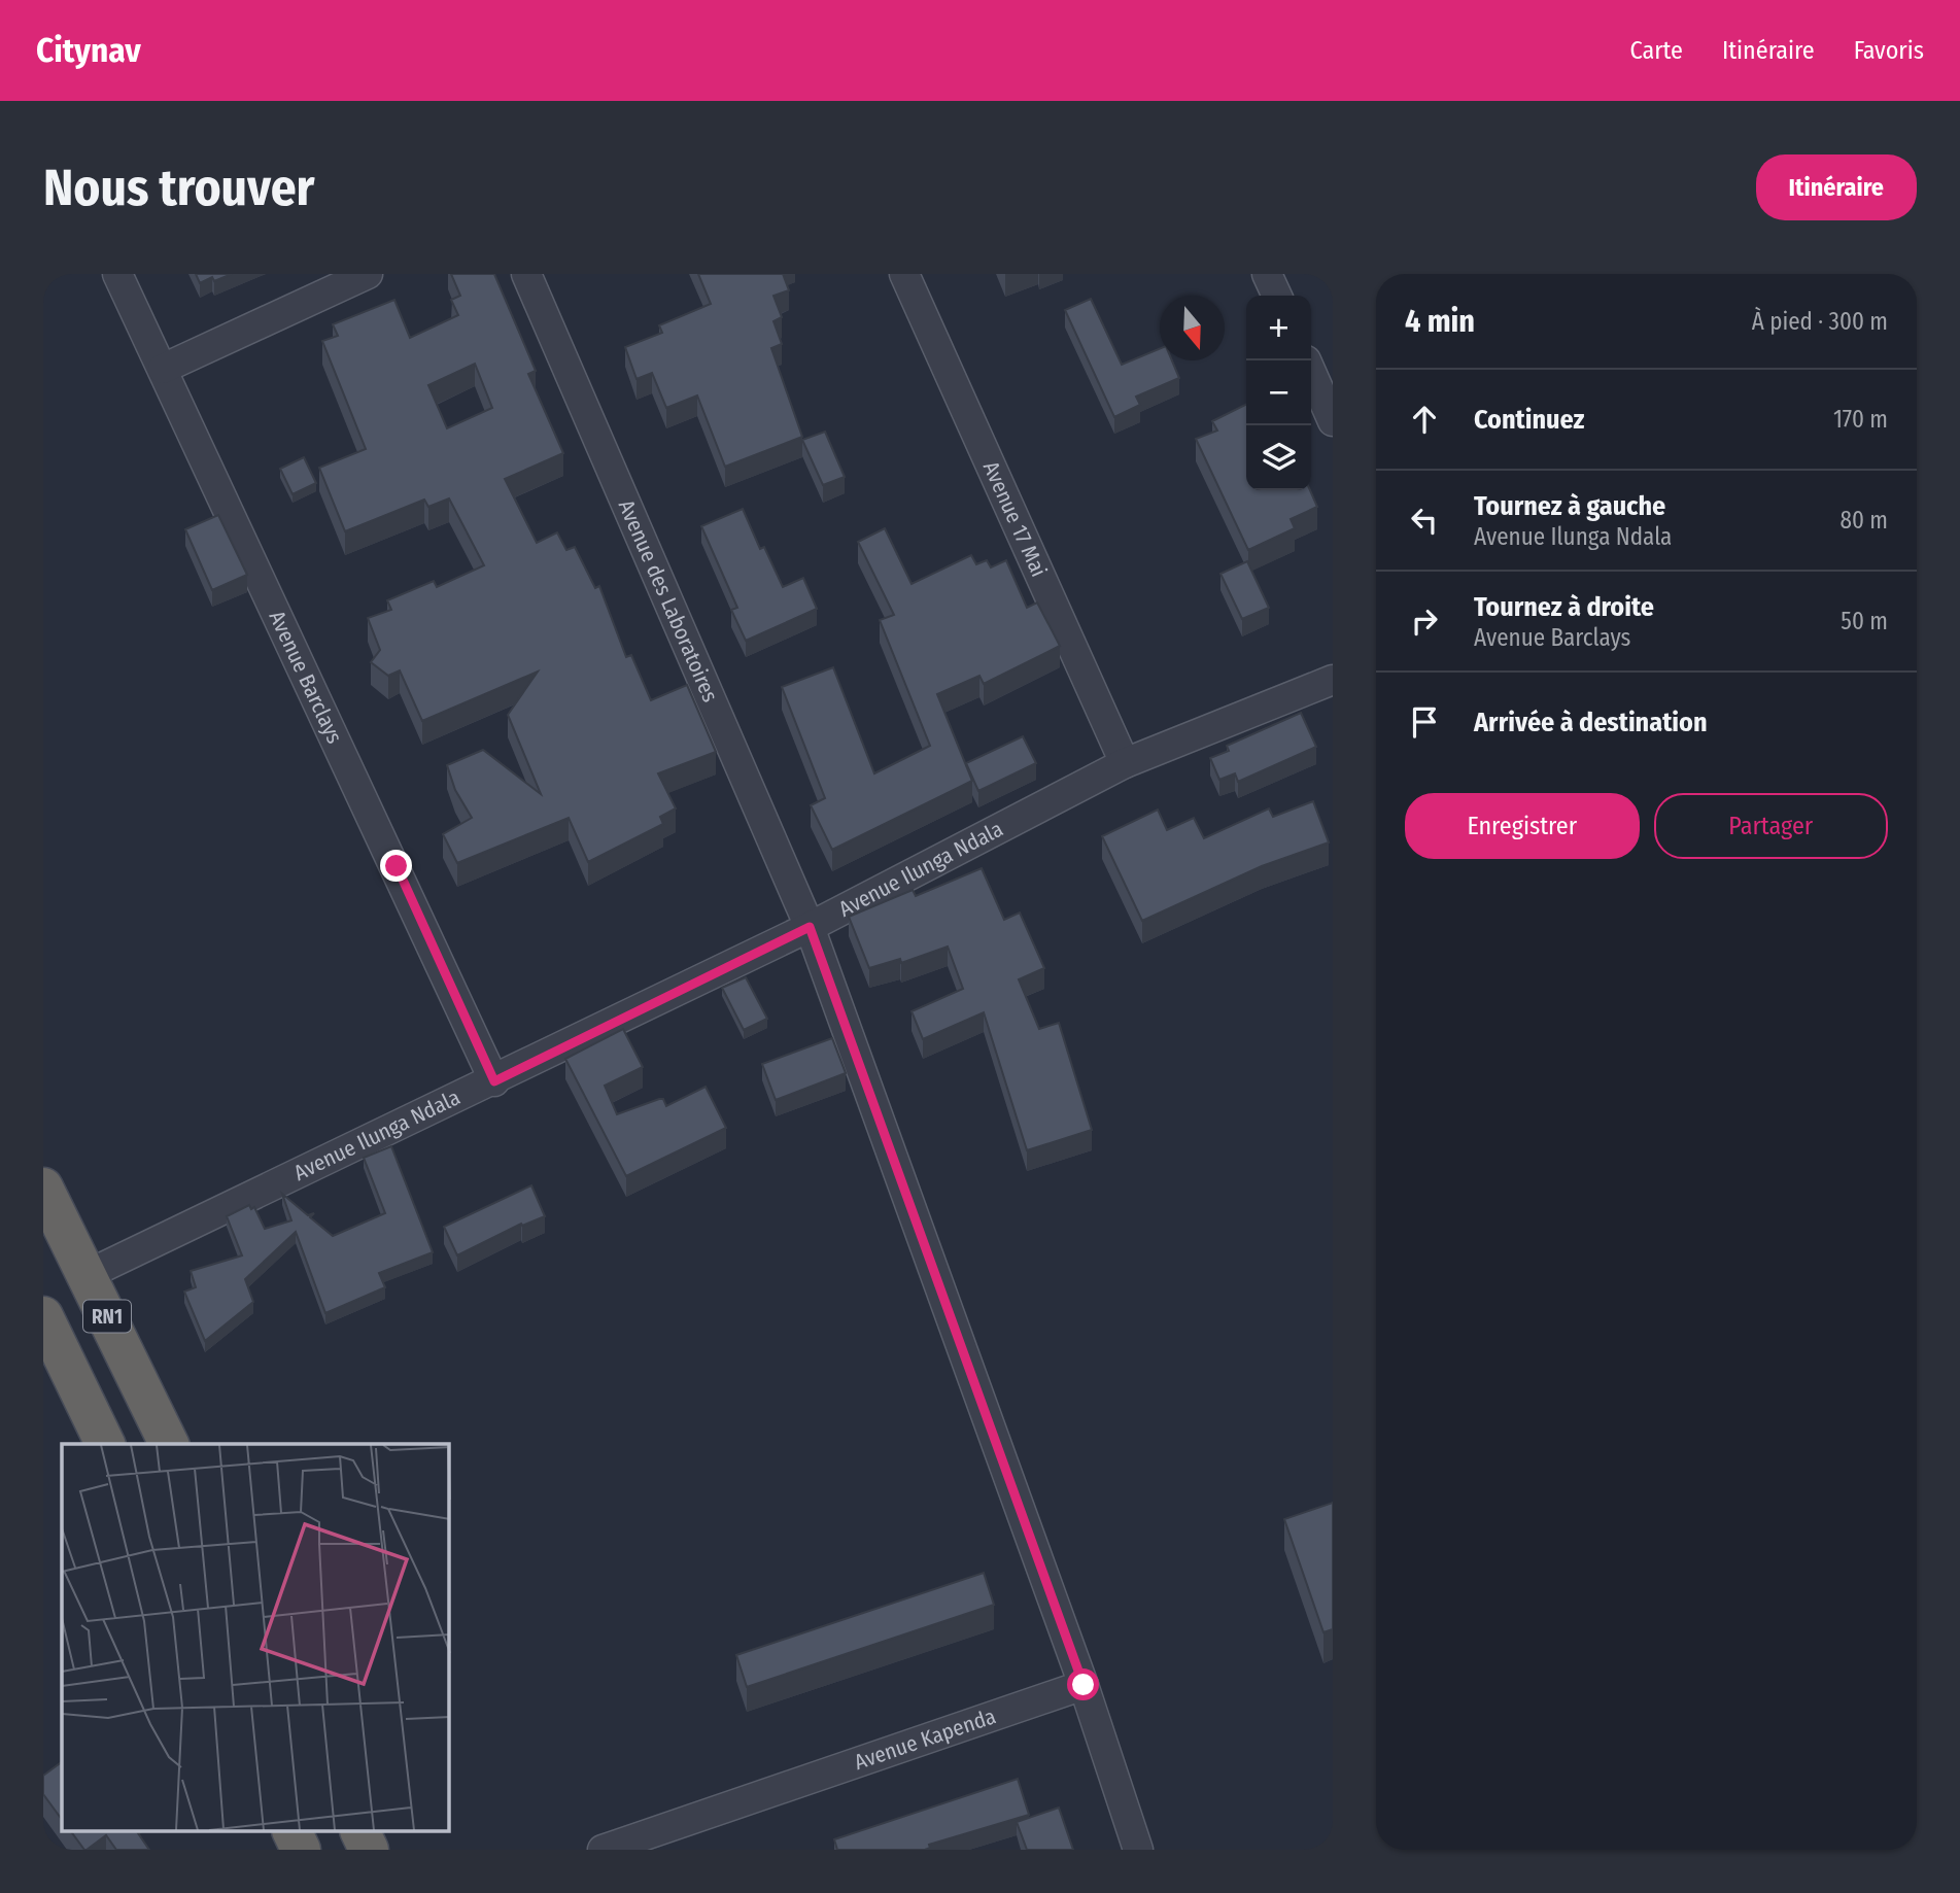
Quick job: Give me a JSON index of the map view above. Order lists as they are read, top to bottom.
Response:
{
  "streets": {
    "highway": ["RN1"],
    "street": [
      "Avenue 17 Mai",
      "Avenue des Laboratoires",
      "Avenue Barclays",
      "Avenue Ilunga Ndala",
      "Avenue Kapenda"
    ]
  },
  "crossings": [
    ["Avenue 17 Mai", "Avenue Ilunga Ndala"],
    ["Avenue des Laboratoires", "Avenue Ilunga Ndala"],
    ["Avenue des Laboratoires", "Avenue Kapenda"],
    ["Avenue Barclays", "Avenue Ilunga Ndala"],
    ["Avenue Ilunga Ndala", "RN1"]
  ],
  "north": "bottom",
  "page": {
    "header": "Citynav",
    "nav": ["Carte", "Itinéraire", "Favoris"],
    "buttons": [
      "Itinéraire",
      ["Enregistrer", "Partager"]
    ],
    "title": "Nous trouver",
    "heading": ["4 min", "À pied · 300 m"],
    "map_buttons": ["+", "−"],
    "list": [
      ["Continuez", "170 m"],
      ["Tournez à gauche", "Avenue Ilunga Ndala", "80 m"],
      ["Tournez à droite", "Avenue Barclays", "50 m"],
      "Arrivée à destination"
    ]
  }
}
